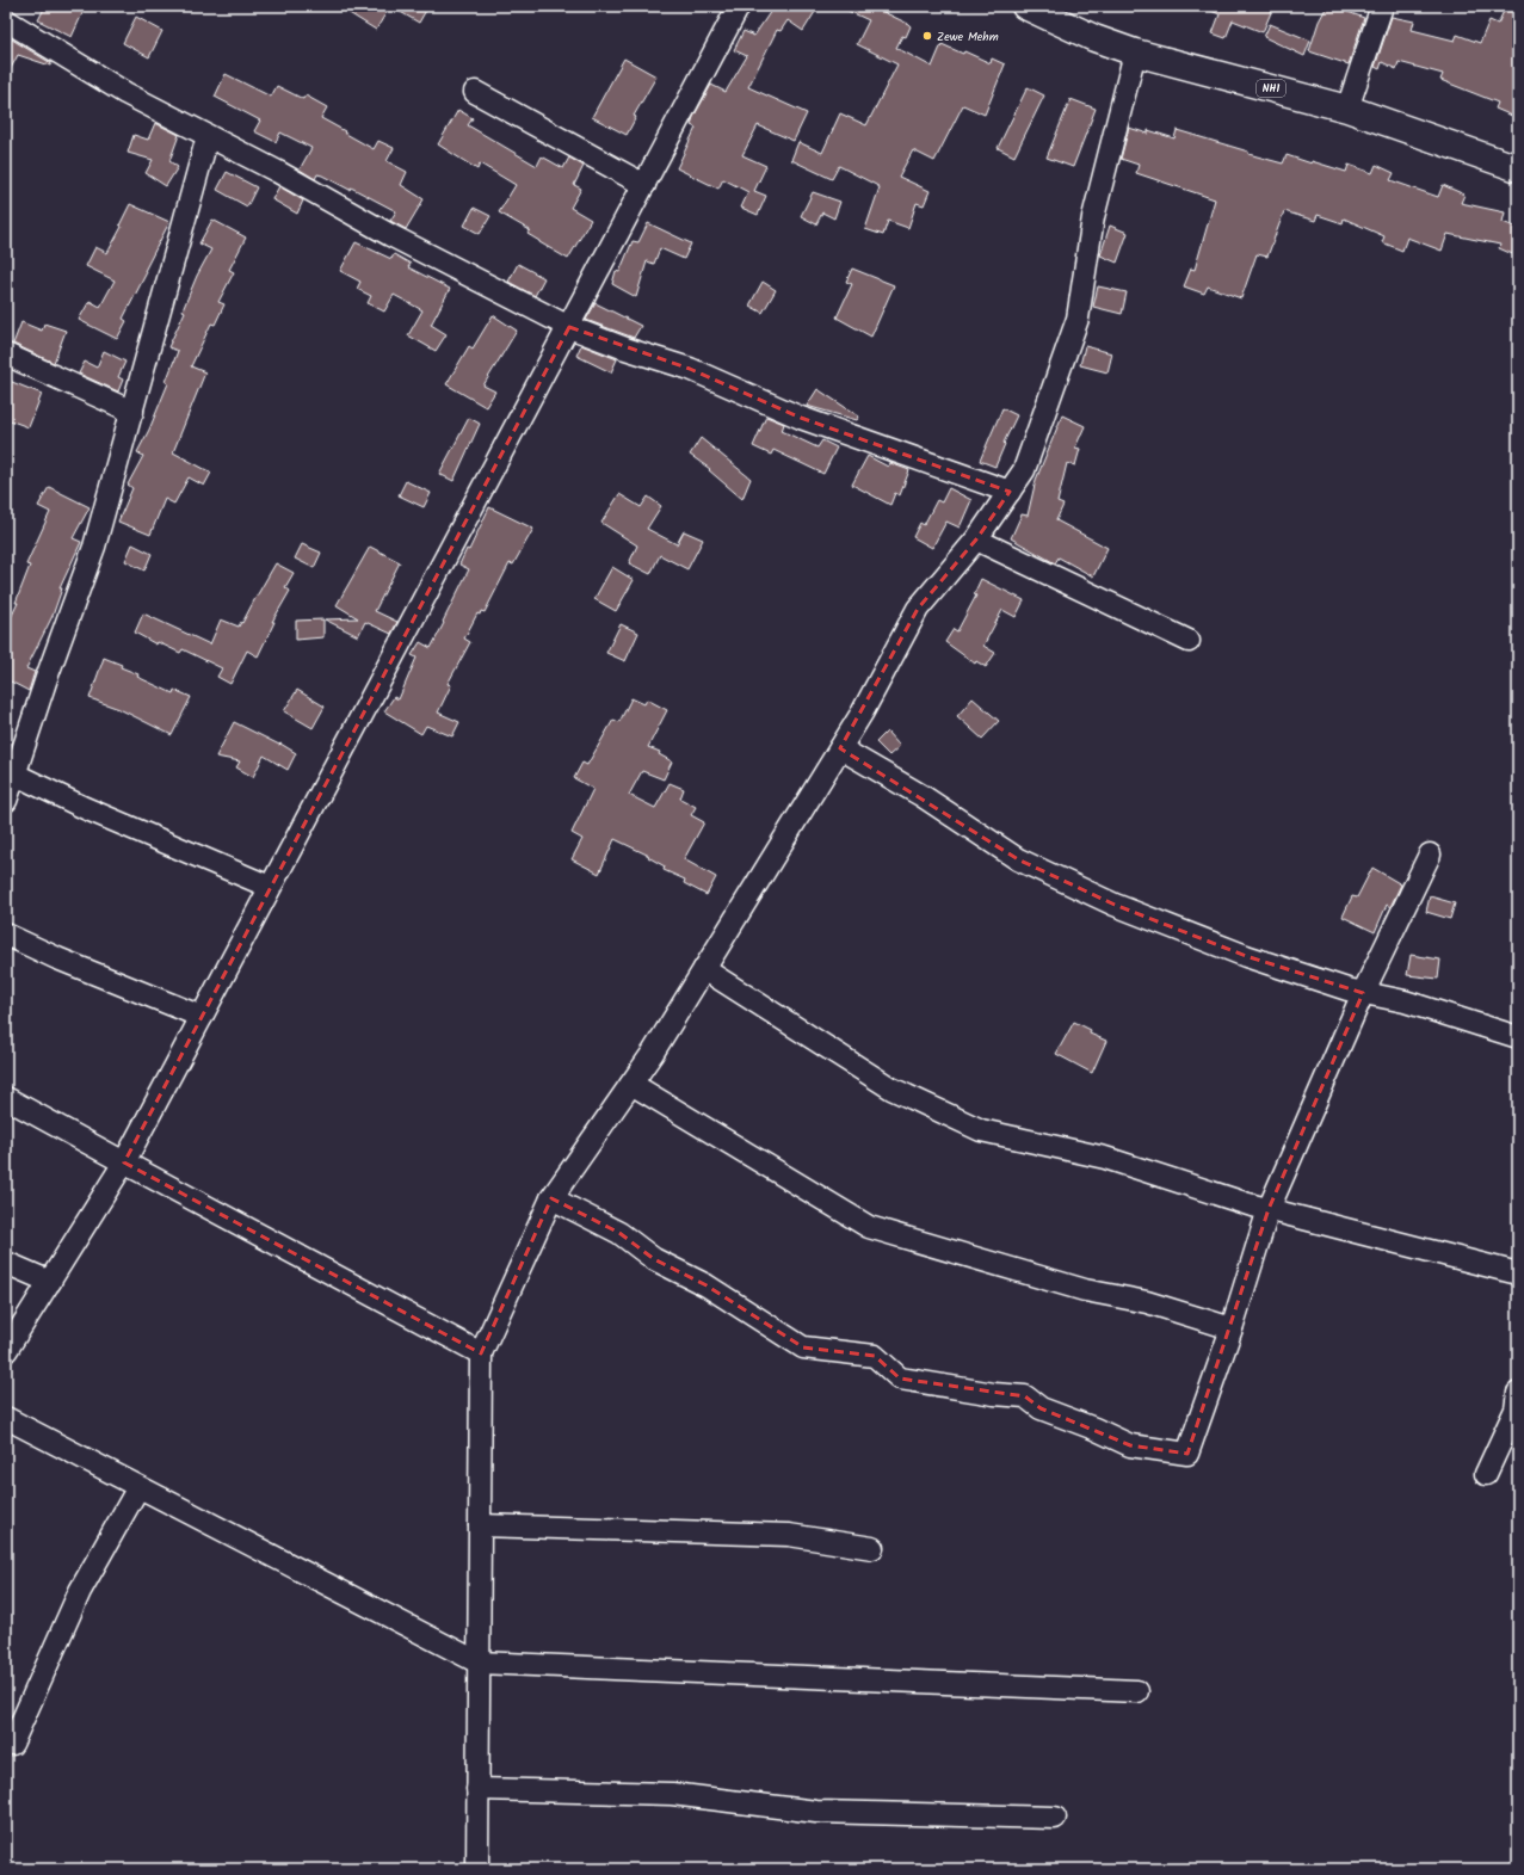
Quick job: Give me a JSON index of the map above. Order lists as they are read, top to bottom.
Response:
{
  "streets": {
    "highway": ["NH1"]
  },
  "places": ["Zewe Mehm"]
}
